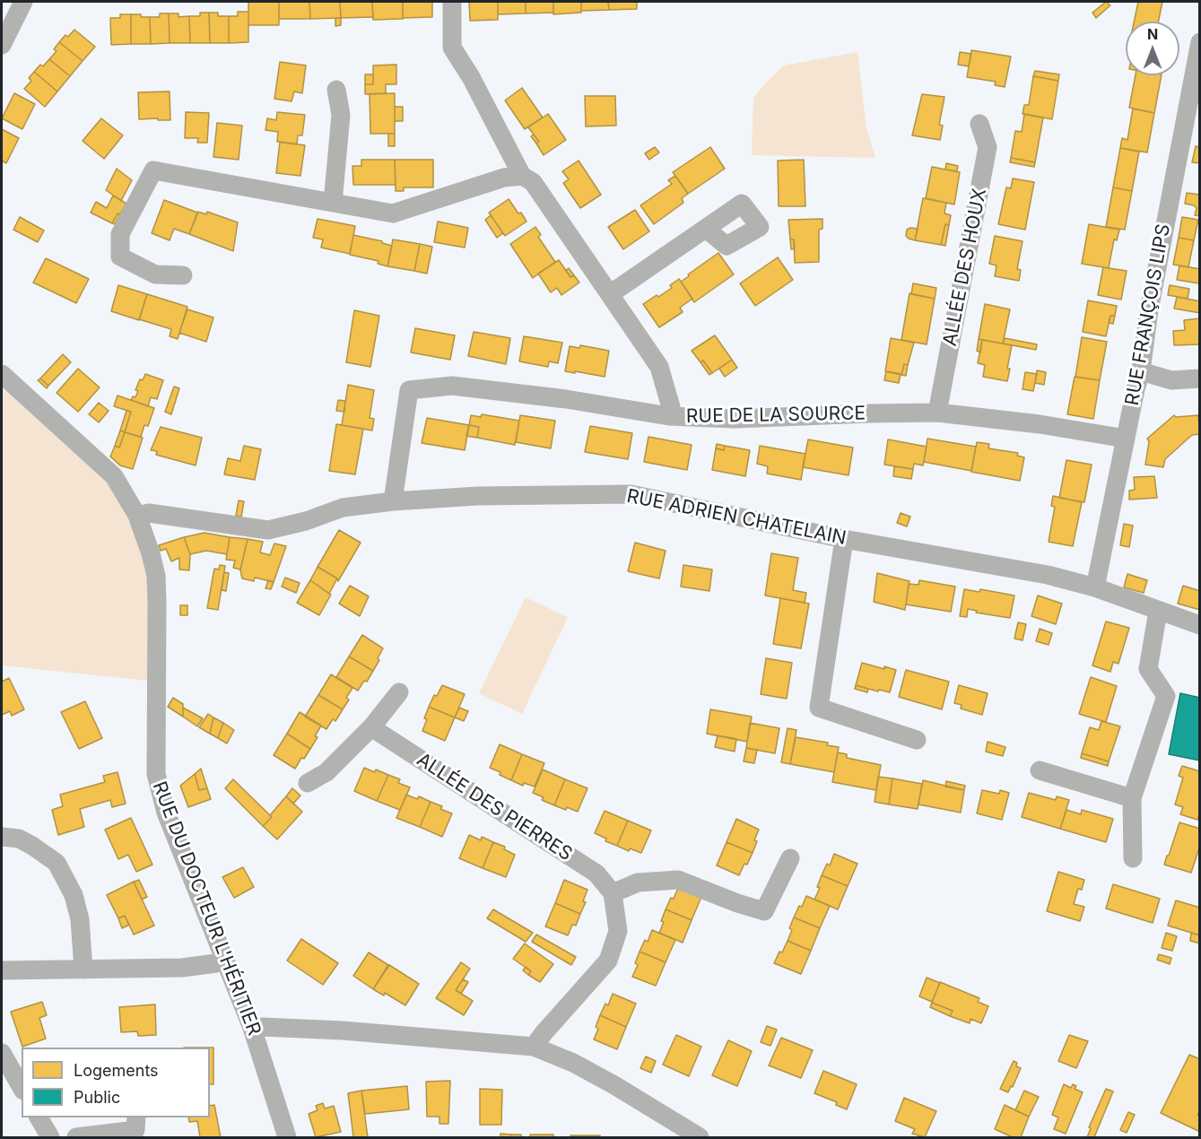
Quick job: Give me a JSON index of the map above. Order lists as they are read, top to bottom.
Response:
{
  "streets": {
    "street": [
      "ALLÉE DES HOUX",
      "RUE FRANÇOIS LIPS",
      "RUE DE LA SOURCE",
      "RUE ADRIEN CHATELAIN",
      "ALLÉE DES PIERRES",
      "RUE DU DOCTEUR L'HÉRITIER"
    ]
  },
  "crossings": [
    ["ALLÉE DES HOUX", "RUE DE LA SOURCE"],
    ["RUE FRANÇOIS LIPS", "RUE DE LA SOURCE"],
    ["RUE FRANÇOIS LIPS", "RUE ADRIEN CHATELAIN"],
    ["RUE DE LA SOURCE", "RUE ADRIEN CHATELAIN"],
    ["RUE ADRIEN CHATELAIN", "RUE DU DOCTEUR L'HÉRITIER"]
  ],
  "legend": ["Logements", "Public"],
  "north": "top"
}
